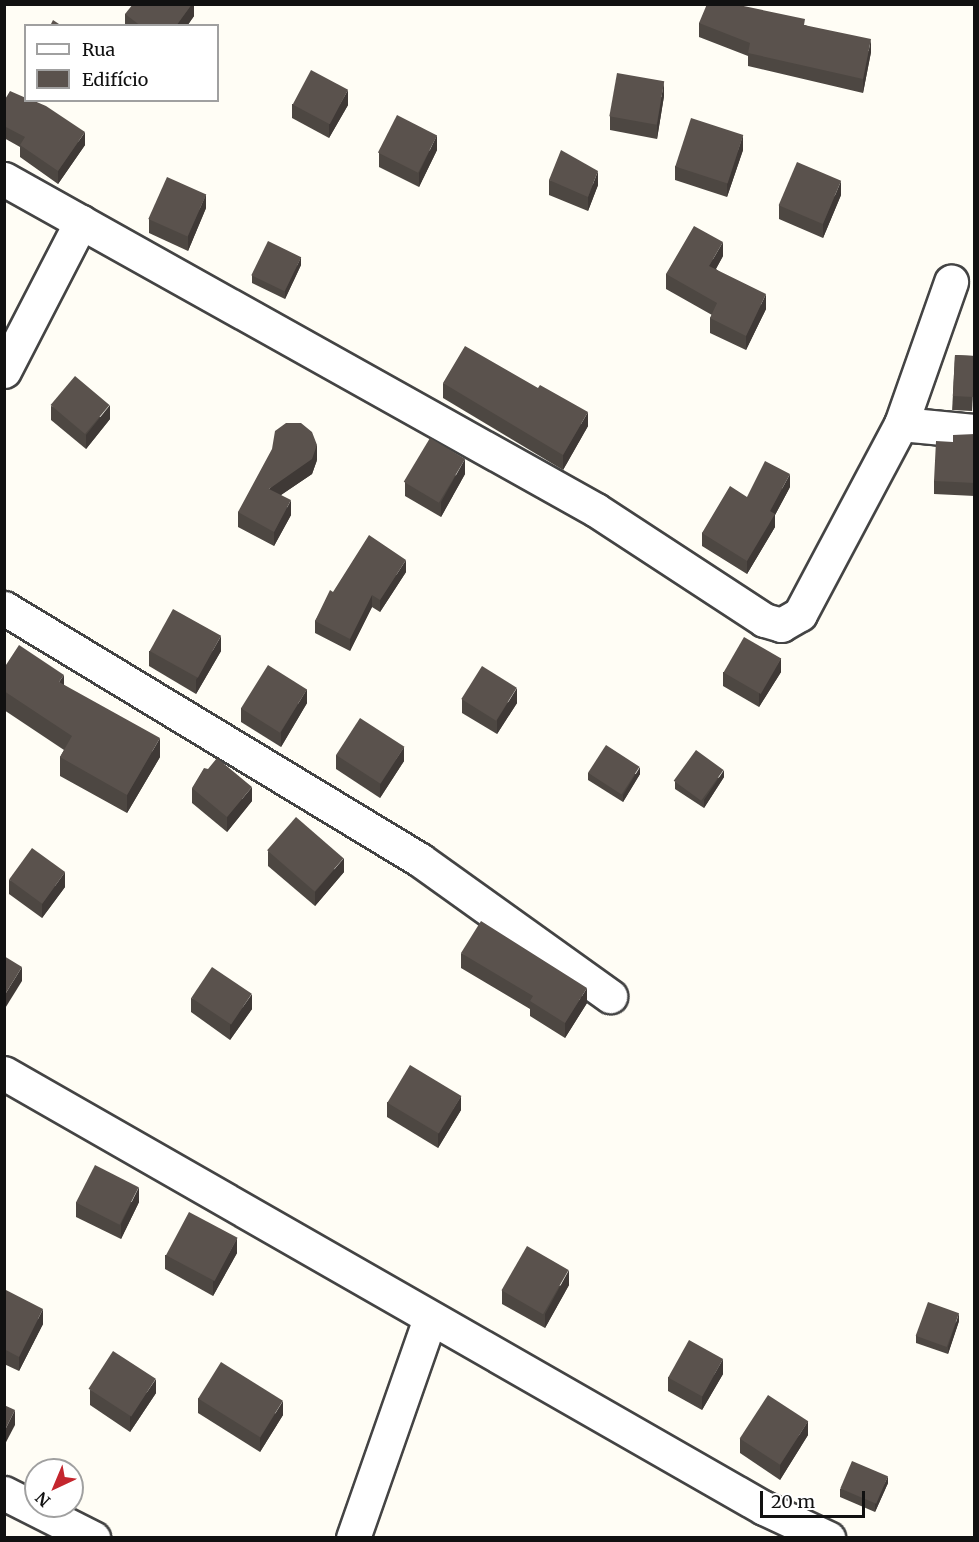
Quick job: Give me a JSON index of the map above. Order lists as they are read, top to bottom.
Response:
{
  "legend": ["Rua", "Edifício"],
  "scale_bar": "20 m",
  "north": "bottom left"
}
